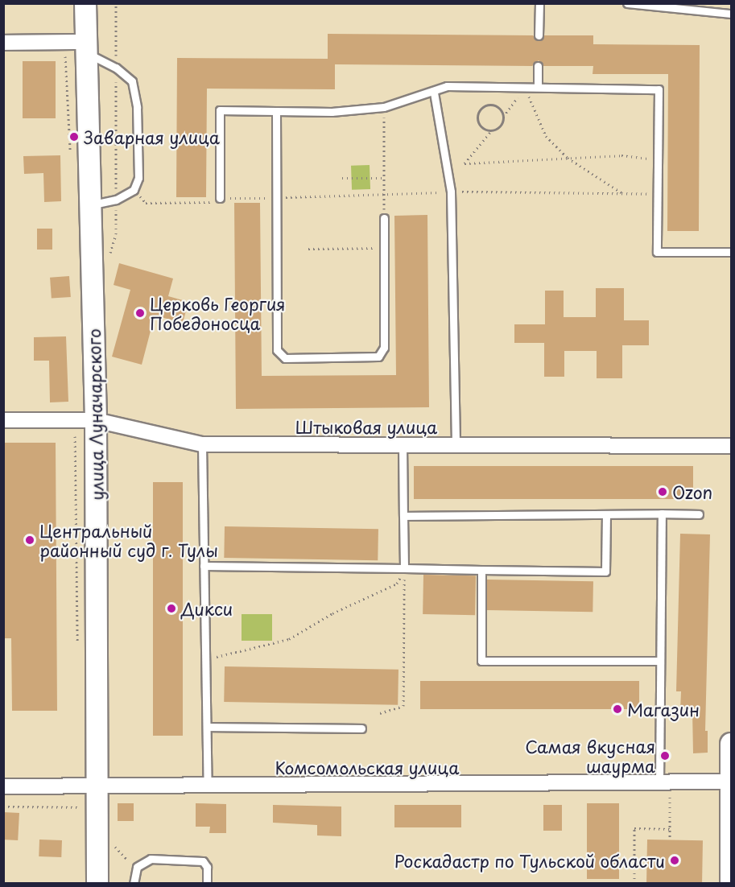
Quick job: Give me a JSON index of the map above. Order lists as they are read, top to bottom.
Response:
{
  "streets": {
    "main road": ["улица Луначарского"],
    "street": ["Штыковая улица", "Комсомольская улица"]
  },
  "crossings": [
    ["улица Луначарского", "Штыковая улица"],
    ["улица Луначарского", "Комсомольская улица"]
  ],
  "places": [
    "Заварная улица",
    "Церковь Георгия Победоносца",
    "Ozon",
    "Центральный районный суд г. Тулы",
    "Дикси",
    "Магазин",
    "Самая вкусная шаурма",
    "Роскадастр по Тульской области"
  ]
}
